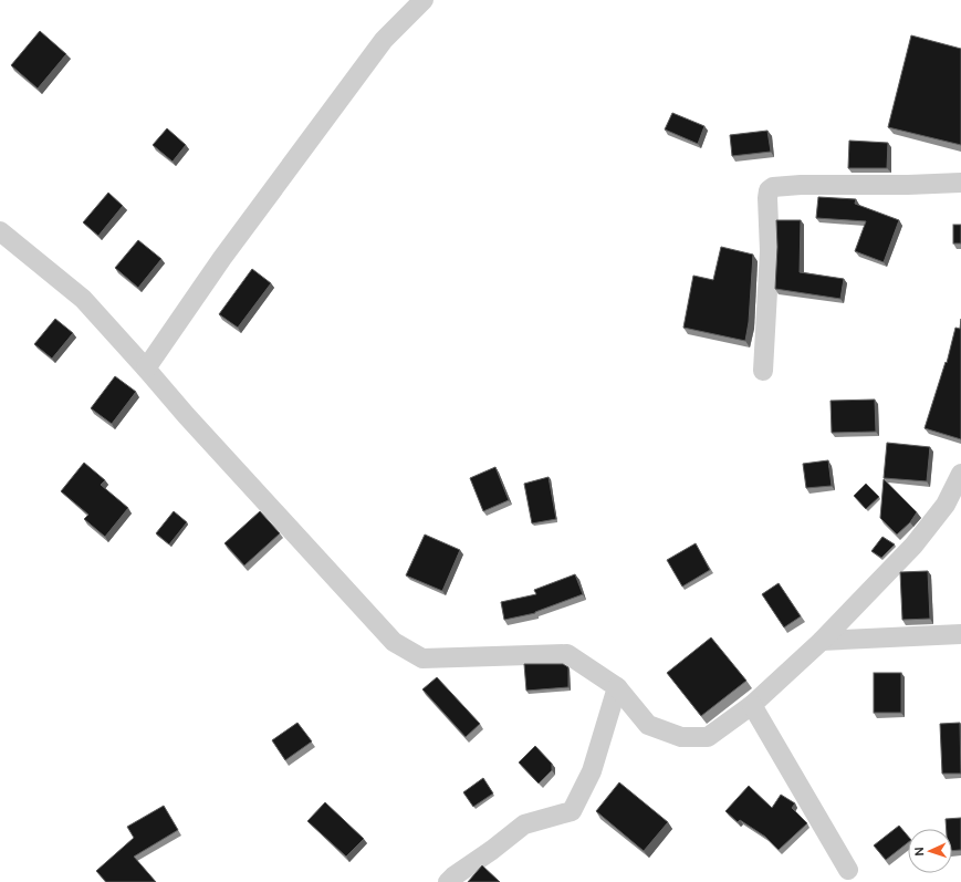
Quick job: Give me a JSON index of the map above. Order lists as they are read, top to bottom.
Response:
{
  "north": "left"
}
